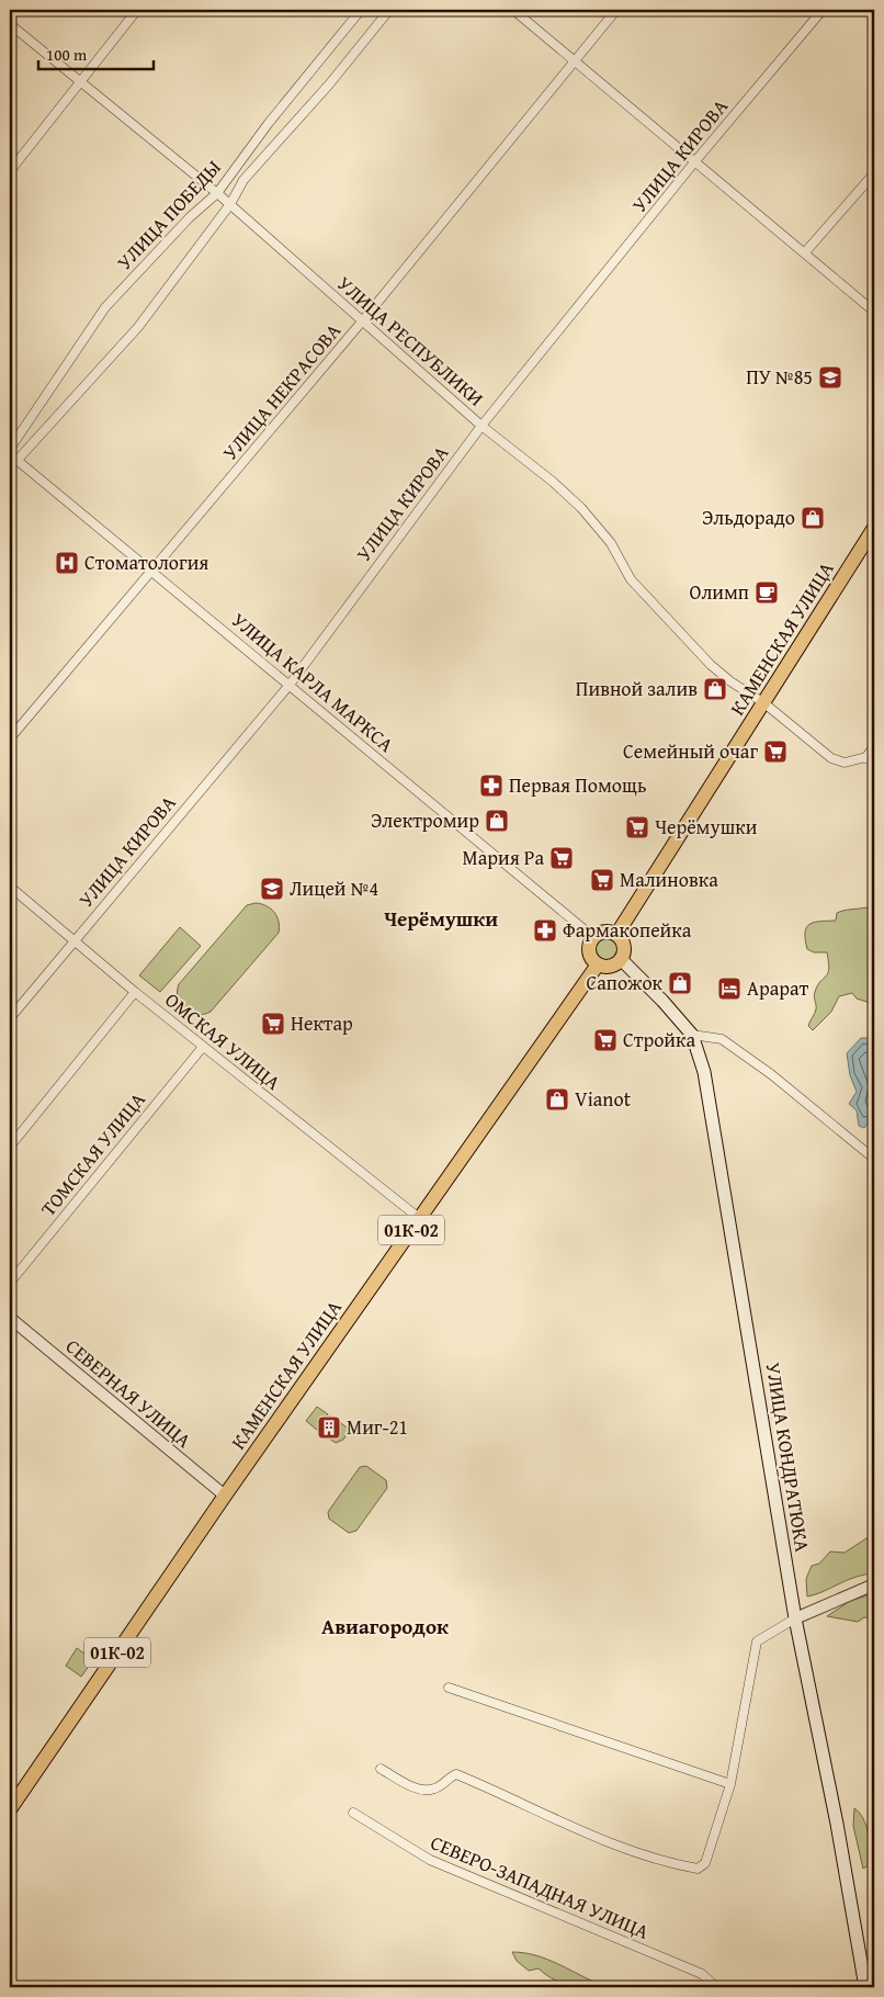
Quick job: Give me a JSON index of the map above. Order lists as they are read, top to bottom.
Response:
{
  "streets": {
    "main road": ["КАМЕНСКАЯ УЛИЦА", "01К-02", "УЛИЦА КОНДРАТЮКА"],
    "street": [
      "УЛИЦА КИРОВА",
      "УЛИЦА ПОБЕДЫ",
      "УЛИЦА РЕСПУБЛИКИ",
      "УЛИЦА НЕКРАСОВА",
      "УЛИЦА КАРЛА МАРКСА",
      "ОМСКАЯ УЛИЦА",
      "ТОМСКАЯ УЛИЦА",
      "СЕВЕРНАЯ УЛИЦА",
      "СЕВЕРО-ЗАПАДНАЯ УЛИЦА"
    ]
  },
  "crossings": [
    ["УЛИЦА КИРОВА", "УЛИЦА РЕСПУБЛИКИ"],
    ["УЛИЦА КИРОВА", "УЛИЦА КАРЛА МАРКСА"],
    ["УЛИЦА КИРОВА", "ОМСКАЯ УЛИЦА"],
    ["УЛИЦА ПОБЕДЫ", "УЛИЦА РЕСПУБЛИКИ"],
    ["УЛИЦА РЕСПУБЛИКИ", "УЛИЦА НЕКРАСОВА"],
    ["УЛИЦА РЕСПУБЛИКИ", "КАМЕНСКАЯ УЛИЦА"],
    ["УЛИЦА НЕКРАСОВА", "УЛИЦА КАРЛА МАРКСА"],
    ["КАМЕНСКАЯ УЛИЦА", "УЛИЦА КАРЛА МАРКСА"],
    ["КАМЕНСКАЯ УЛИЦА", "ОМСКАЯ УЛИЦА"],
    ["КАМЕНСКАЯ УЛИЦА", "СЕВЕРНАЯ УЛИЦА"],
    ["КАМЕНСКАЯ УЛИЦА", "УЛИЦА КОНДРАТЮКА"],
    ["УЛИЦА КАРЛА МАРКСА", "УЛИЦА КОНДРАТЮКА"],
    ["ОМСКАЯ УЛИЦА", "ТОМСКАЯ УЛИЦА"]
  ],
  "districts": ["Черёмушки", "Авиагородок"],
  "places": {
    "school or university": ["ПУ №85", "Лицей №4"],
    "shop": [
      "Эльдорадо",
      "Пивной залив",
      "Электромир",
      "Сапожок",
      "Vianot"
    ],
    "hospital": ["Стоматология"],
    "cafe": ["Олимп"],
    "supermarket": [
      "Семейный очаг",
      "Черёмушки",
      "Мария Ра",
      "Малиновка",
      "Нектар",
      "Стройка"
    ],
    "pharmacy": ["Первая Помощь", "Фармакопейка"],
    "hotel": ["Арарат"],
    "building": ["Миг-21"]
  },
  "scale_bar": "100 m"
}
